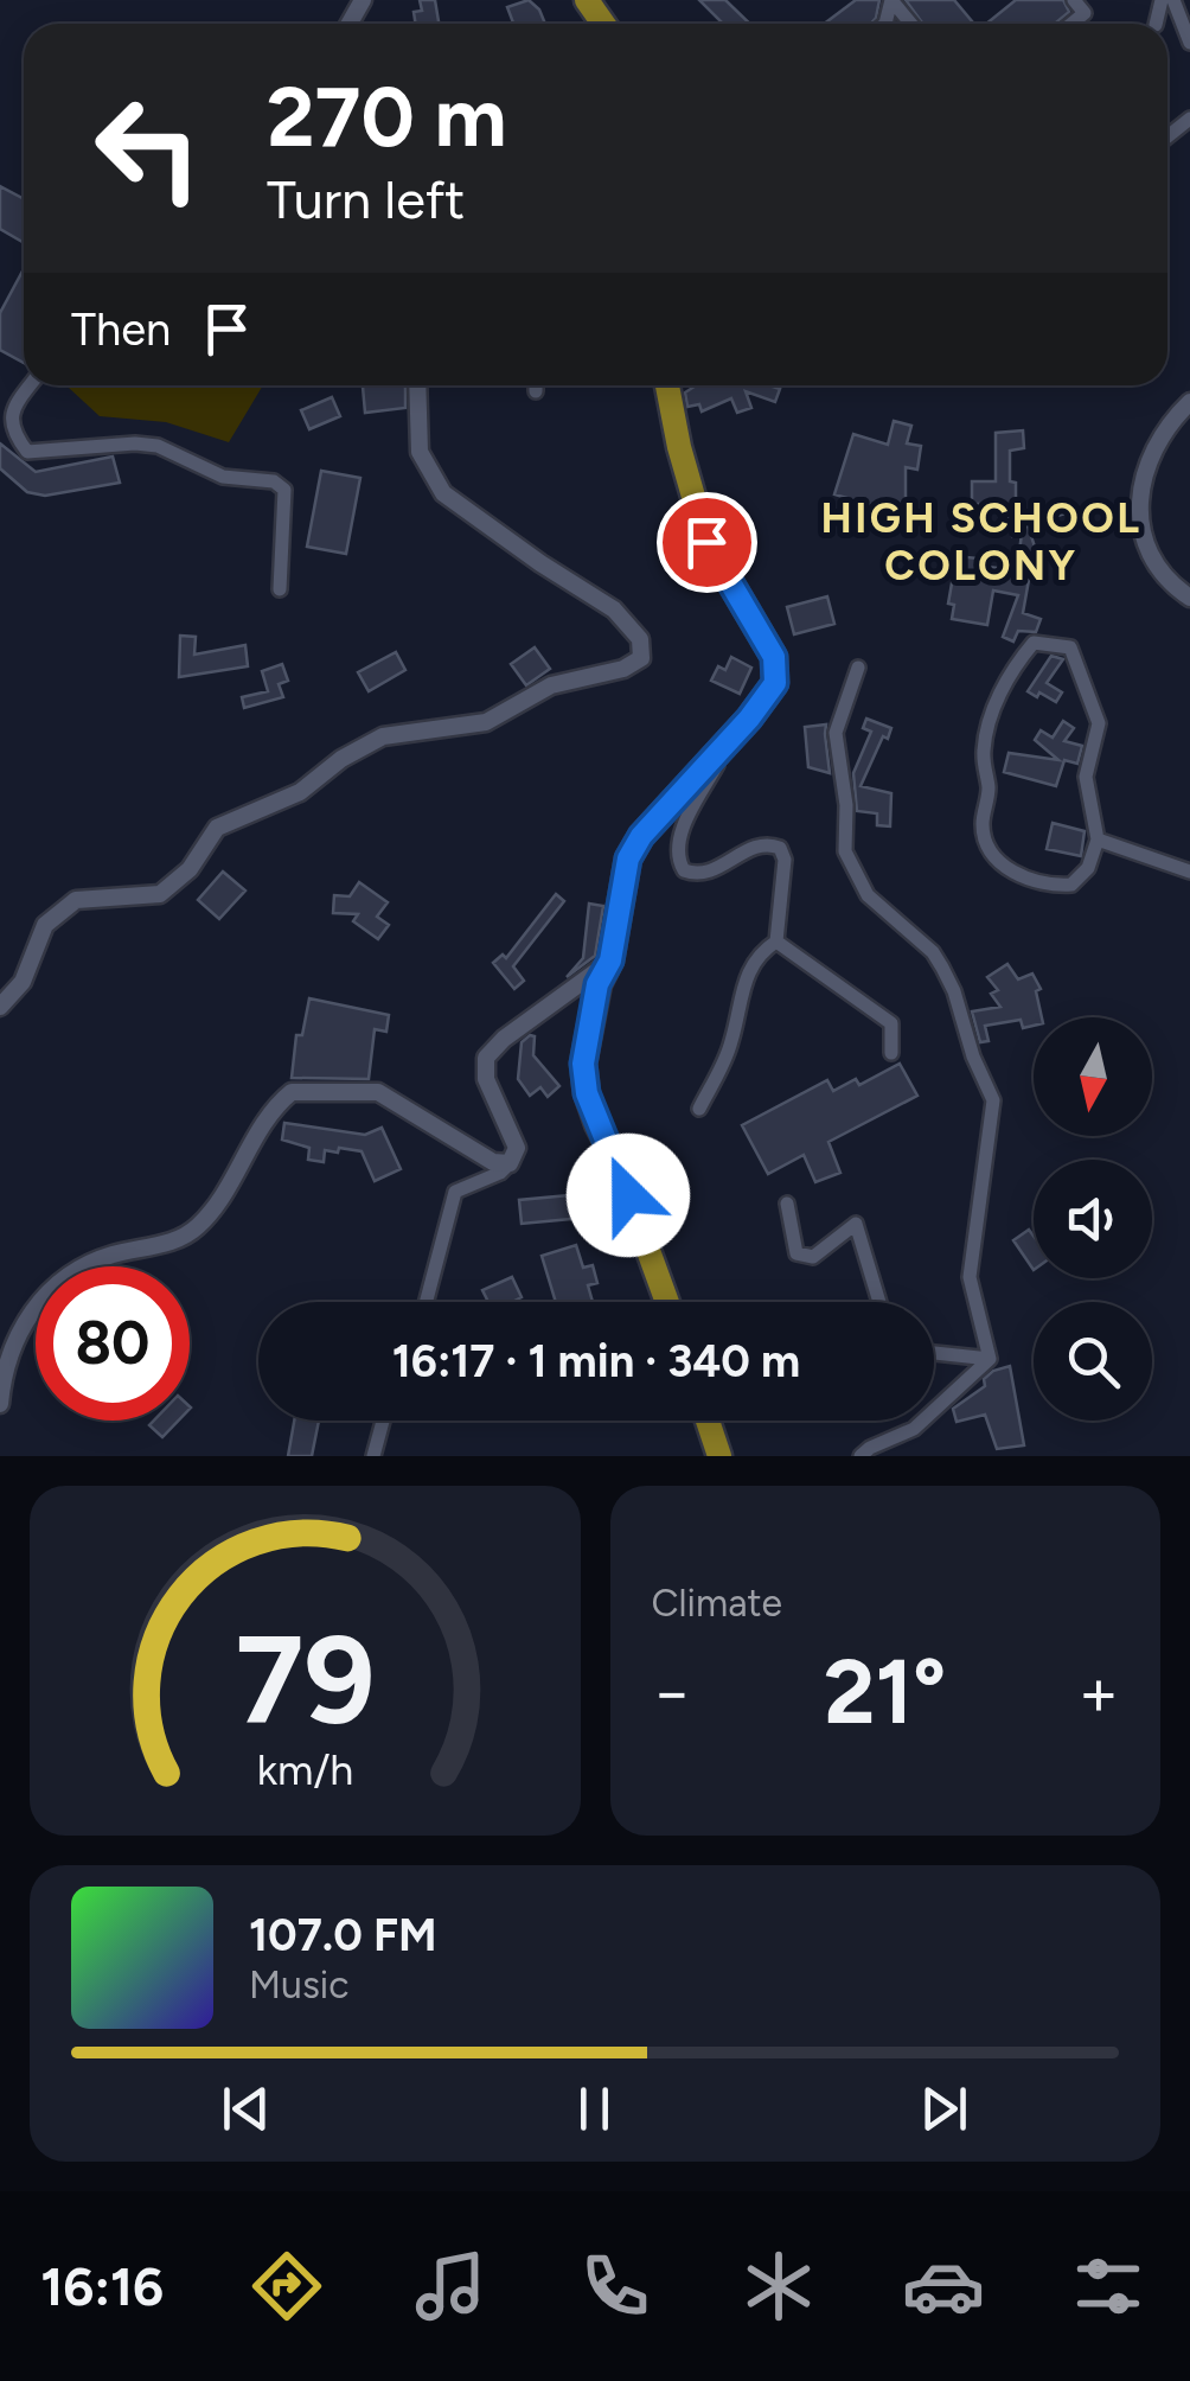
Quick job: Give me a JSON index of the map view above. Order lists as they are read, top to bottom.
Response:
{
  "districts": ["HIGH SCHOOL COLONY"],
  "north": "bottom",
  "page": {
    "turn": ["270 m", "Turn left"],
    "then": "Then",
    "limit": "80",
    "trip": "16:17 · 1 min · 340 m",
    "tile": "Climate",
    "heat": ["−", "21°", "+"],
    "song": ["107.0 FM", "Music"],
    "tabs": "16:16",
    "gauge": ["79", "km/h"]
  }
}
